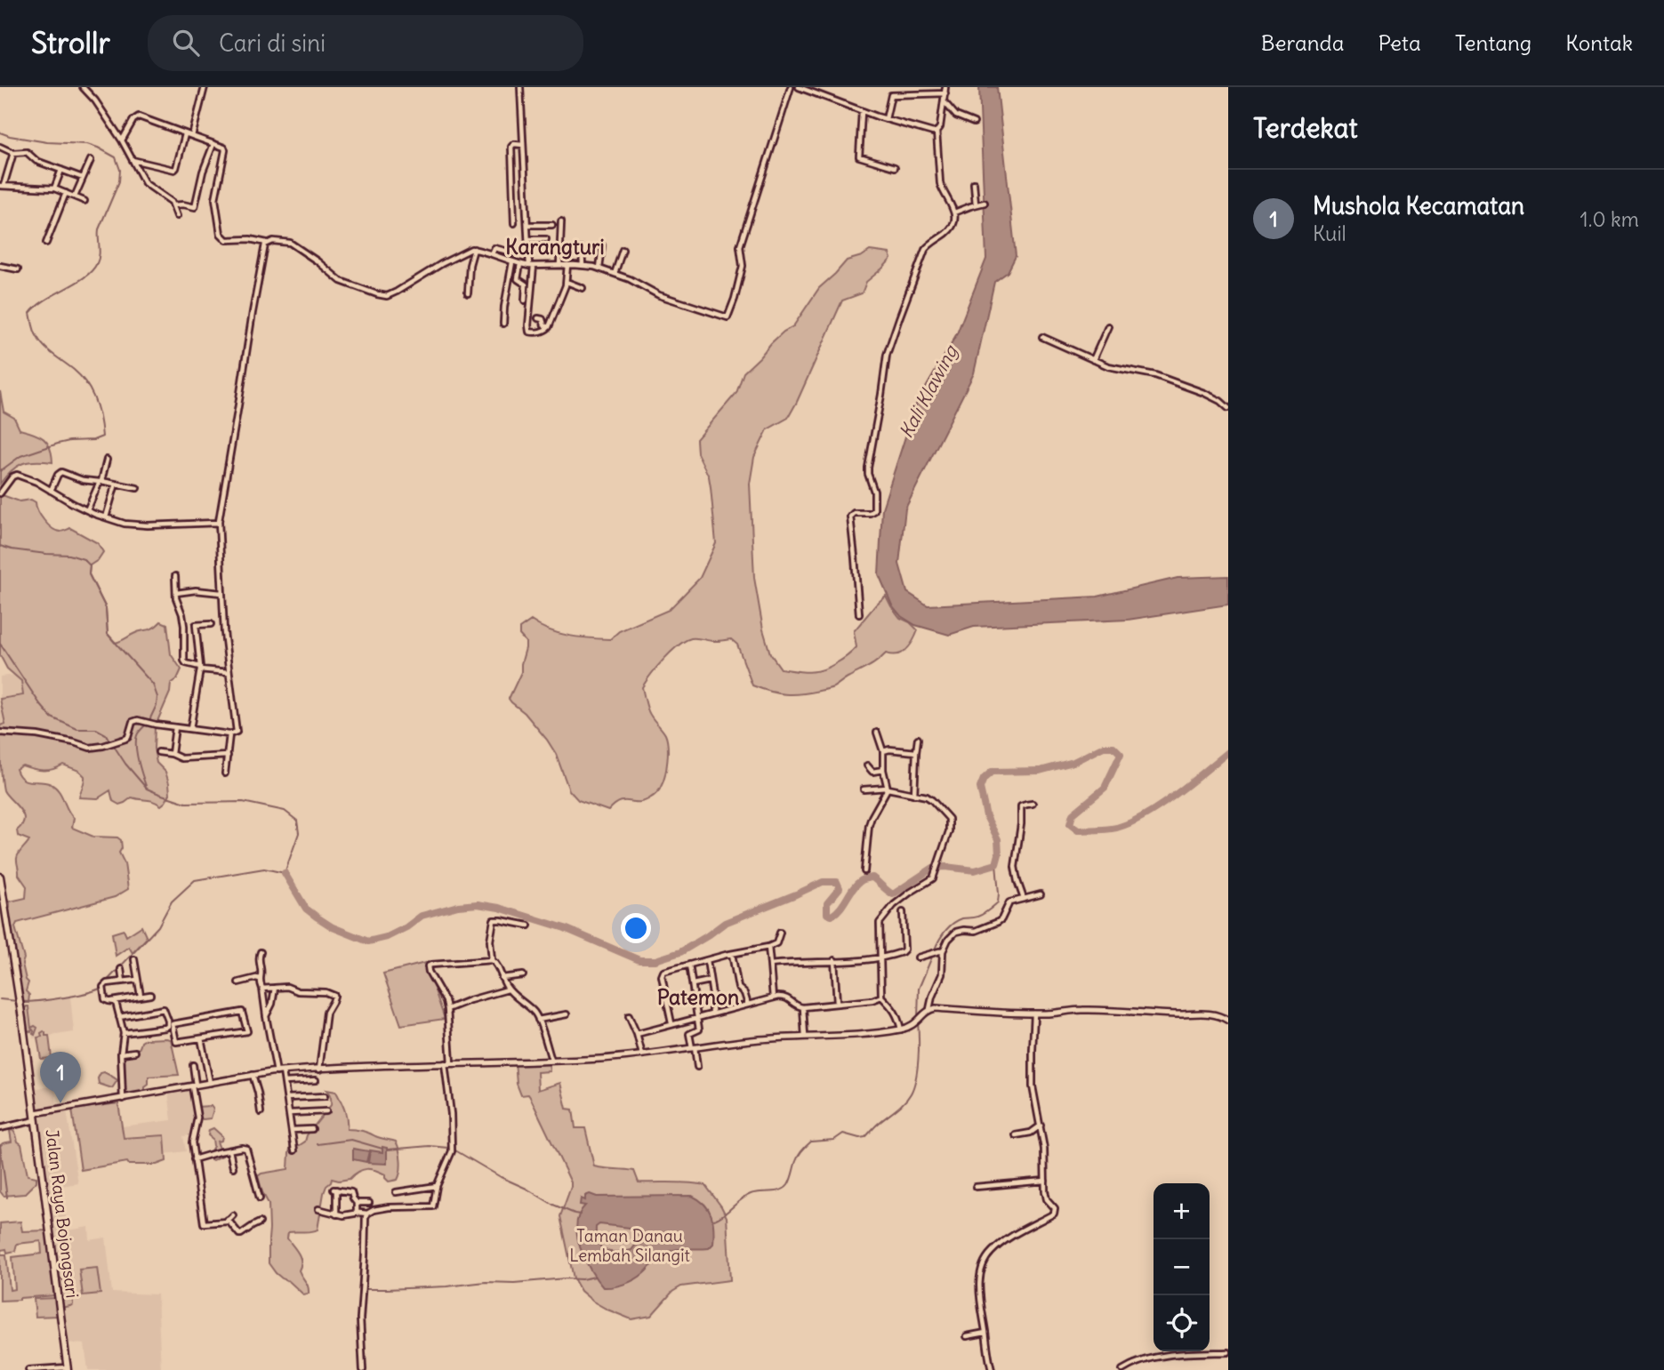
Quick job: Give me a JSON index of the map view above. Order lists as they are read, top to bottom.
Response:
{
  "streets": {
    "main road": ["Jalan Raya Bojongsari"]
  },
  "districts": ["Karangturi", "Patemon"],
  "water": ["Kali Klawing"],
  "parks": ["Taman Danau Lembah Silangit"],
  "page": {
    "header": "Strollr",
    "search": "Cari di sini",
    "nav": [
      "Beranda",
      "Peta",
      "Tentang",
      "Kontak"
    ],
    "heading": "Terdekat",
    "list": [
      {
        "mark": "1",
        "name": "Mushola Kecamatan",
        "note": "Kuil",
        "value": "1.0 km"
      }
    ],
    "pins": "1",
    "map_buttons": ["+", "−"]
  }
}
